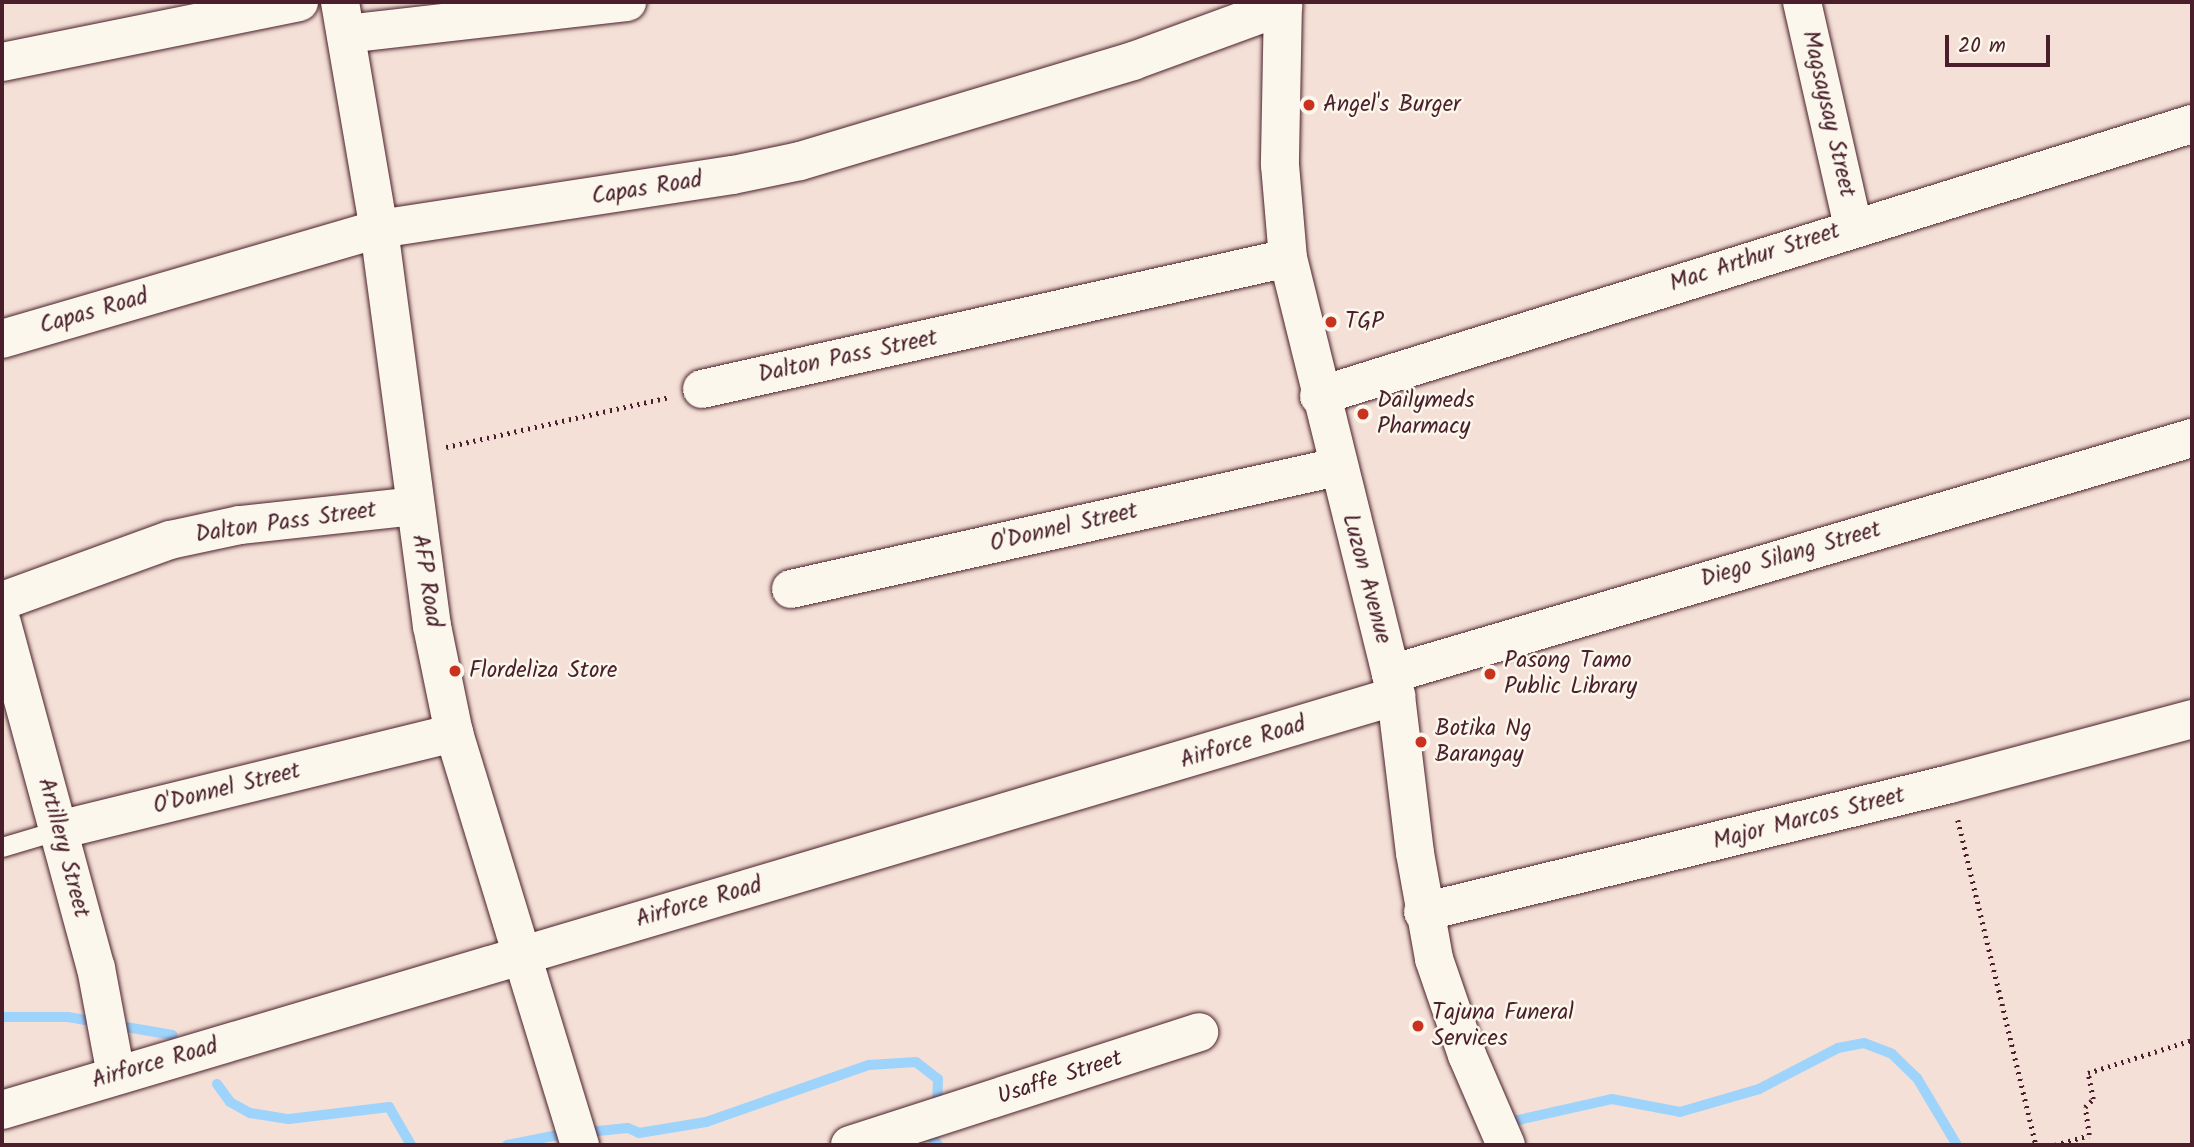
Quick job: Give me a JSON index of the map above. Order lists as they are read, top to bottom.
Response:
{
  "streets": {
    "street": [
      "Magsaysay Street",
      "Capas Road",
      "Mac Arthur Street",
      "Dalton Pass Street",
      "O'Donnel Street",
      "Diego Silang Street",
      "Luzon Avenue",
      "AFP Road",
      "Airforce Road",
      "Major Marcos Street",
      "Artillery Street",
      "Usaffe Street"
    ]
  },
  "crossings": [
    ["Magsaysay Street", "Mac Arthur Street"],
    ["Capas Road", "Luzon Avenue"],
    ["Capas Road", "AFP Road"],
    ["Mac Arthur Street", "Luzon Avenue"],
    ["Dalton Pass Street", "Luzon Avenue"],
    ["Dalton Pass Street", "AFP Road"],
    ["O'Donnel Street", "Luzon Avenue"],
    ["O'Donnel Street", "AFP Road"],
    ["O'Donnel Street", "Artillery Street"],
    ["Diego Silang Street", "Luzon Avenue"],
    ["Diego Silang Street", "Airforce Road"],
    ["Luzon Avenue", "Airforce Road"],
    ["Luzon Avenue", "Major Marcos Street"],
    ["AFP Road", "Airforce Road"],
    ["Airforce Road", "Artillery Street"]
  ],
  "places": [
    "Angel's Burger",
    "TGP",
    "Dailymeds Pharmacy",
    "Flordeliza Store",
    "Pasong Tamo Public Library",
    "Botika Ng Barangay",
    "Tajuna Funeral Services"
  ],
  "scale_bar": "20 m"
}
